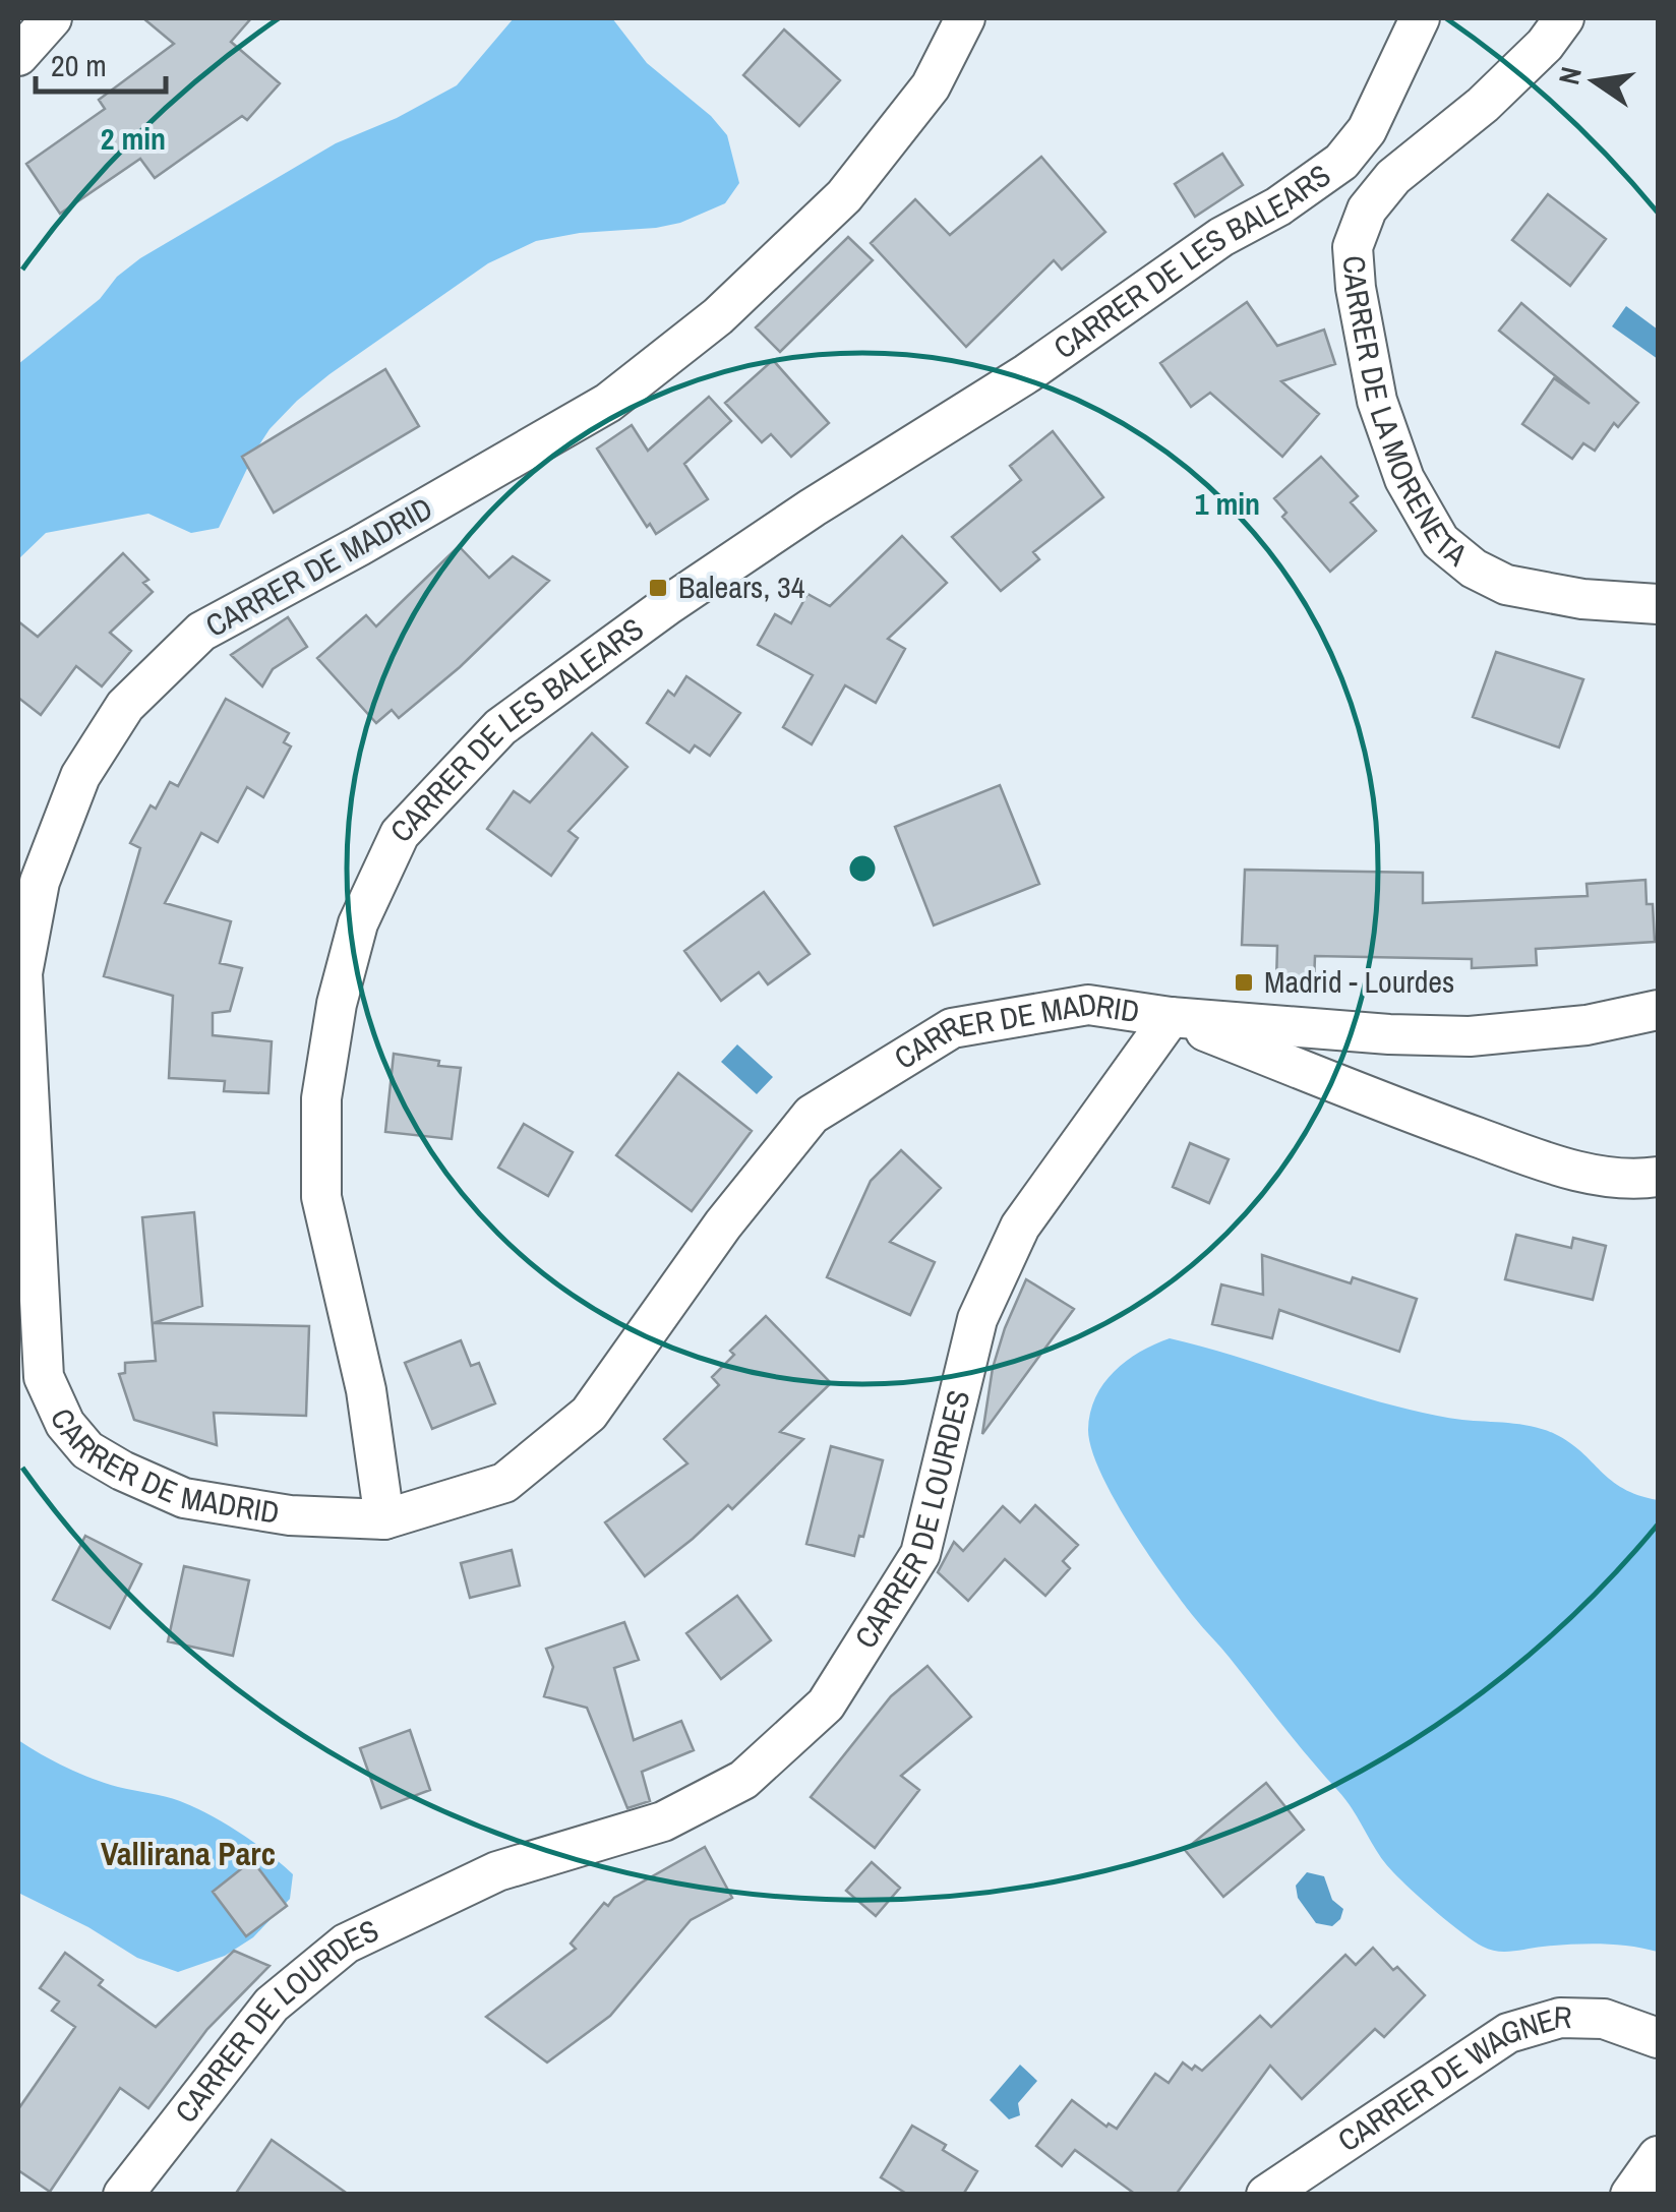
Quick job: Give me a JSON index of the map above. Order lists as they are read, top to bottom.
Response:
{
  "streets": {
    "street": [
      "CARRER DE LES BALEARS",
      "CARRER DE LA MORENETA",
      "CARRER DE MADRID",
      "CARRER DE LOURDES",
      "CARRER DE WAGNER"
    ]
  },
  "crossings": [
    ["CARRER DE LES BALEARS", "CARRER DE MADRID"],
    ["CARRER DE MADRID", "CARRER DE LOURDES"]
  ],
  "districts": ["Vallirana Parc"],
  "places": {
    "transit": ["Balears, 34", "Madrid - Lourdes"]
  },
  "scale_bar": "20 m",
  "north": "left",
  "rings": ["2 min", "1 min"]
}
